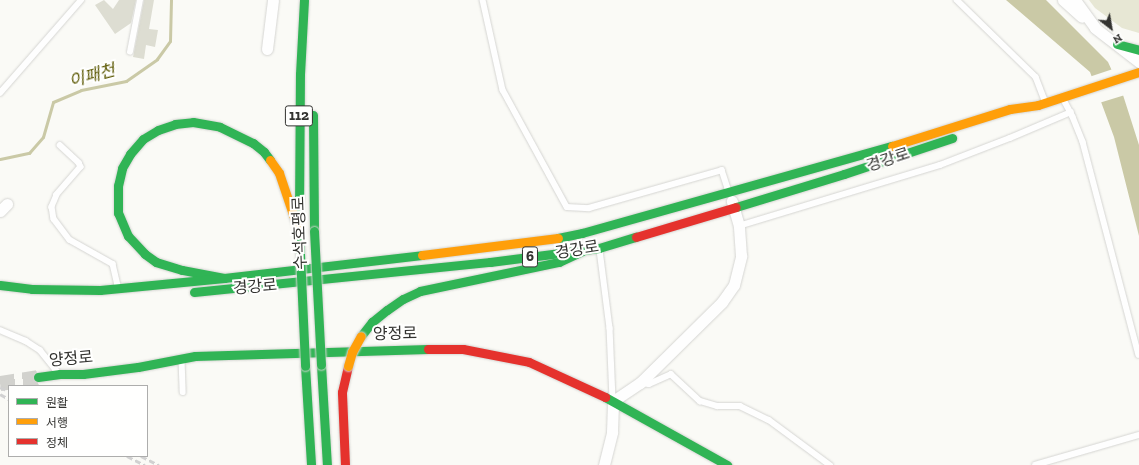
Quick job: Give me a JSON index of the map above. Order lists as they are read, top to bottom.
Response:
{
  "streets": {
    "main road": [
      "112",
      "경강로",
      "수석호평로",
      "6",
      "양정로"
    ]
  },
  "water": ["이패천"],
  "legend": ["원활", "서행", "정체"],
  "north": "bottom right"
}
